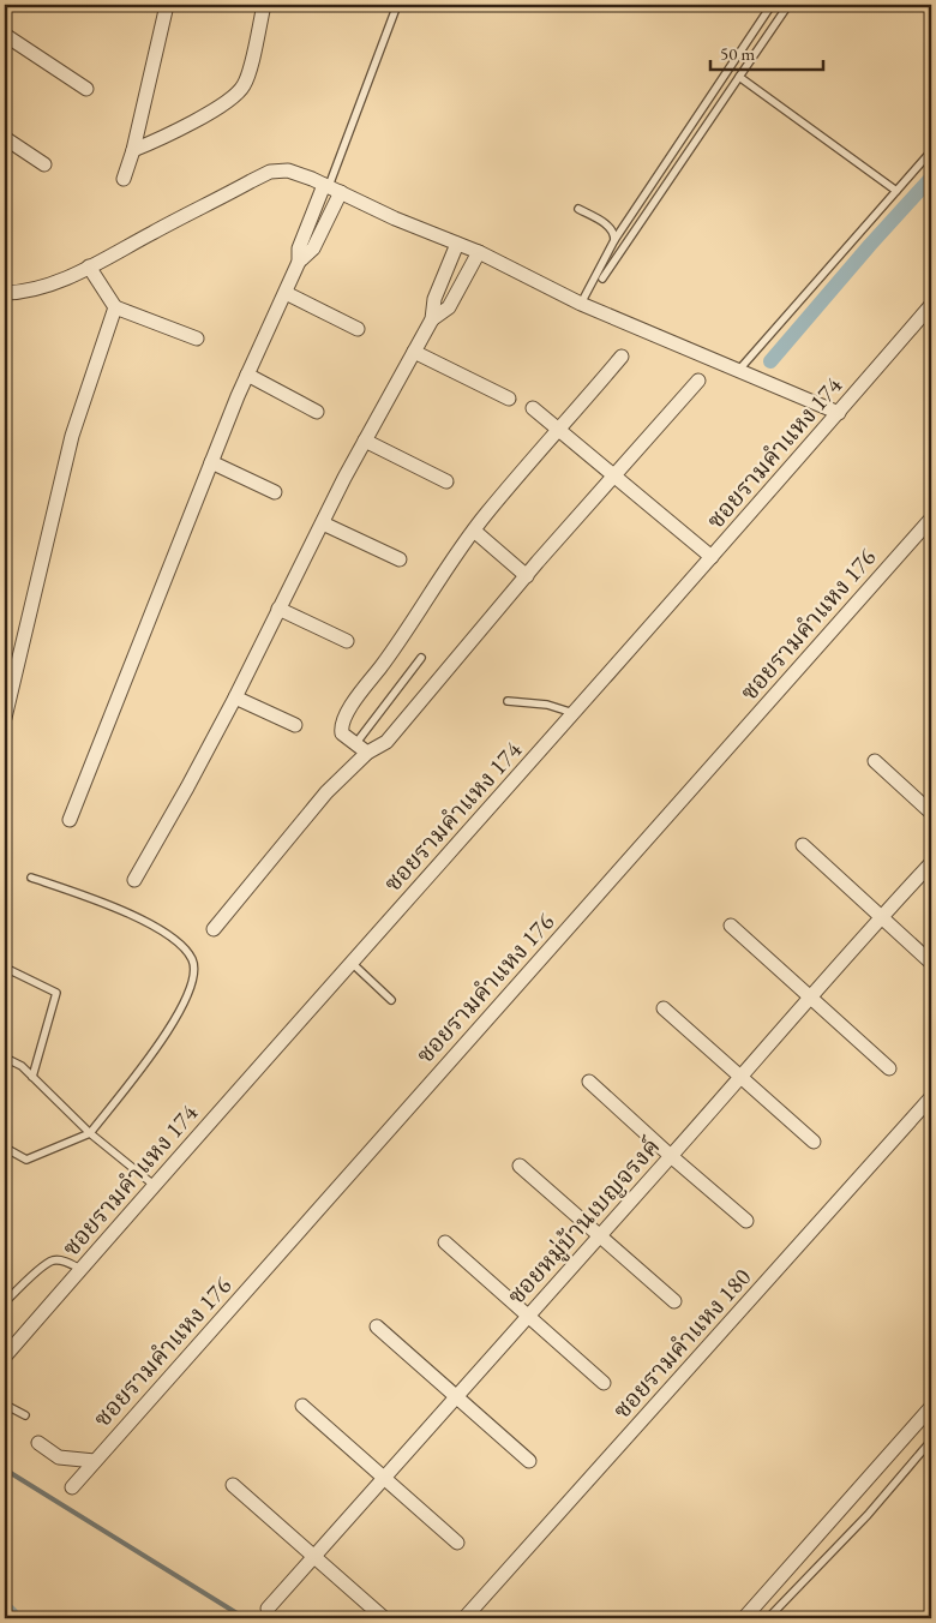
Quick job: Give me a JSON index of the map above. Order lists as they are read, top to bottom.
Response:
{
  "streets": {
    "street": [
      "ซอยรามคำแหง 174",
      "ซอยรามคำแหง 176",
      "ซอยหมู่บ้านเบญจรงค์",
      "ซอยรามคำแหง 180"
    ]
  },
  "scale_bar": "50 m"
}
